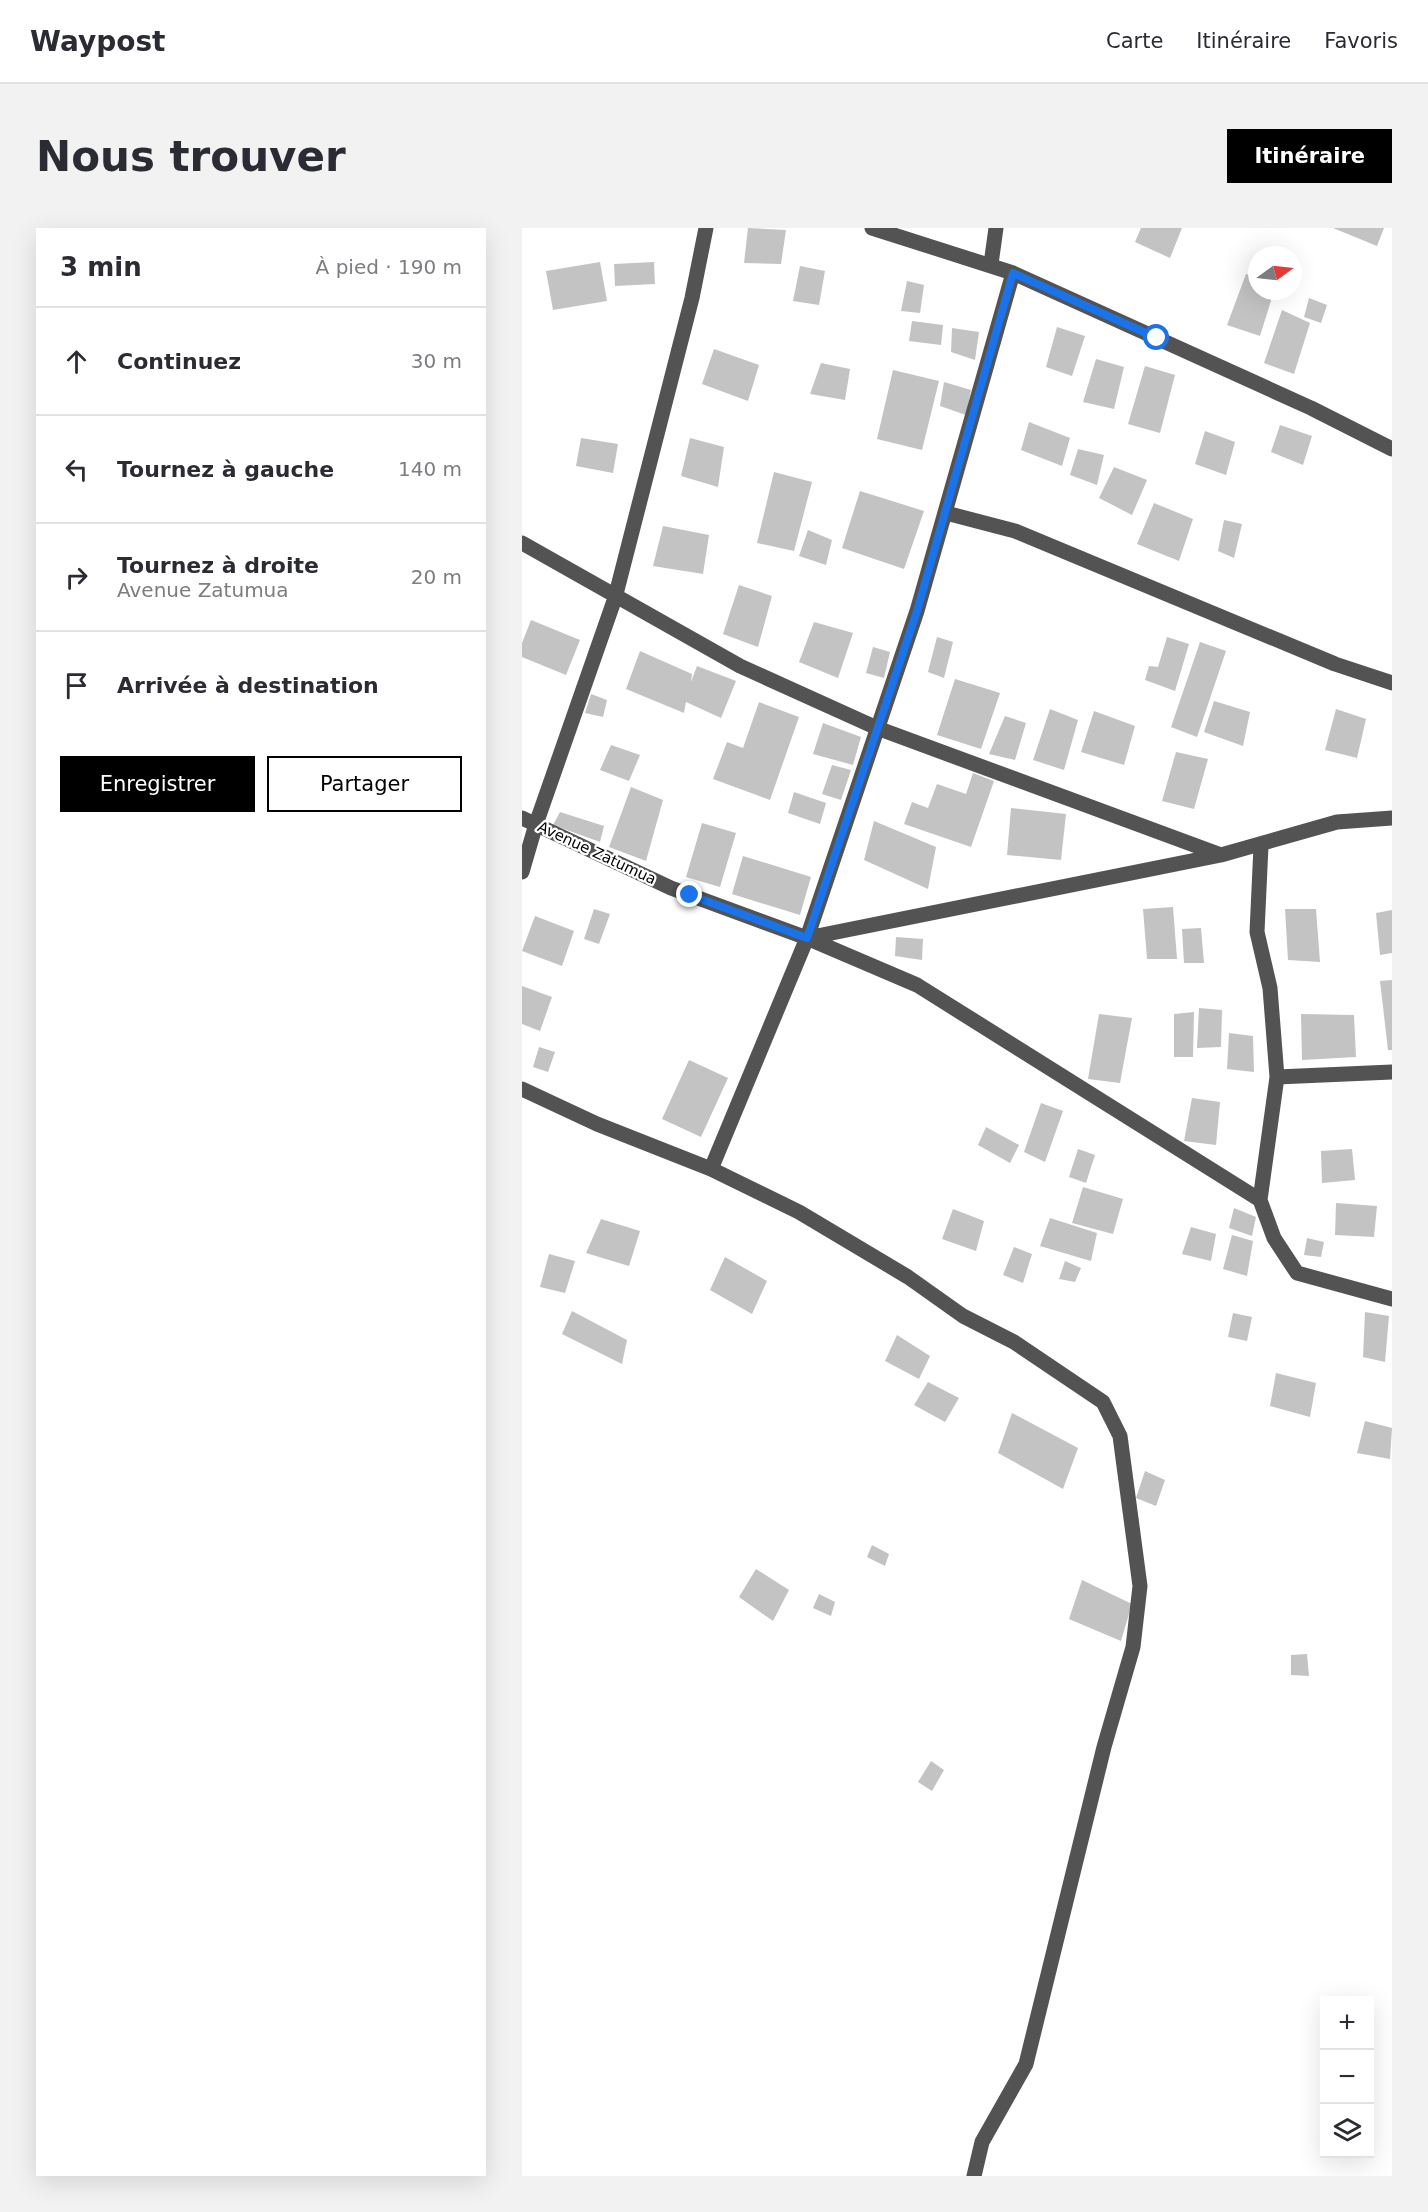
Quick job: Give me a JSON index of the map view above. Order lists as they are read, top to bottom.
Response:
{
  "streets": {
    "street": ["Avenue Zatumua"]
  },
  "north": "right",
  "page": {
    "header": "Waypost",
    "nav": ["Carte", "Itinéraire", "Favoris"],
    "buttons": [
      "Itinéraire",
      ["Enregistrer", "Partager"]
    ],
    "title": "Nous trouver",
    "heading": ["3 min", "À pied · 190 m"],
    "list": [
      ["Continuez", "30 m"],
      ["Tournez à gauche", "140 m"],
      ["Tournez à droite", "Avenue Zatumua", "20 m"],
      "Arrivée à destination"
    ],
    "map_buttons": ["+", "−"]
  }
}
